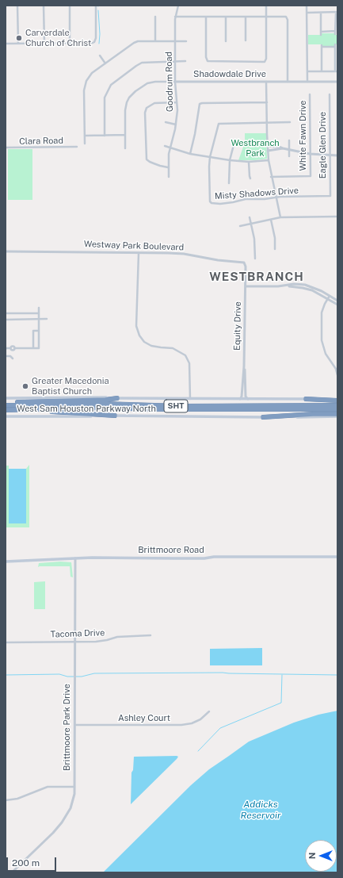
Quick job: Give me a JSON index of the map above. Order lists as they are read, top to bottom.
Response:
{
  "streets": {
    "highway": ["SHT"],
    "main road": ["West Sam Houston Parkway North", "Brittmoore Road"],
    "street": [
      "Shadowdale Drive",
      "Goodrum Road",
      "White Fawn Drive",
      "Clara Road",
      "Eagle Glen Drive",
      "Misty Shadows Drive",
      "Westway Park Boulevard",
      "Equity Drive",
      "Tacoma Drive",
      "Ashley Court",
      "Brittmoore Park Drive"
    ]
  },
  "crossings": [
    ["Shadowdale Drive", "Goodrum Road"],
    ["Eagle Glen Drive", "Misty Shadows Drive"],
    ["Westway Park Boulevard", "Equity Drive"],
    ["Equity Drive", "West Sam Houston Parkway North"],
    ["Brittmoore Road", "Brittmoore Park Drive"],
    ["Tacoma Drive", "Brittmoore Park Drive"],
    ["Ashley Court", "Brittmoore Park Drive"]
  ],
  "districts": ["WESTBRANCH"],
  "water": ["Addicks Reservoir"],
  "parks": ["Westbranch Park"],
  "places": ["Carverdale Church of Christ", "Greater Macedonia Baptist Church"],
  "scale_bar": "200 m",
  "north": "left"
}
